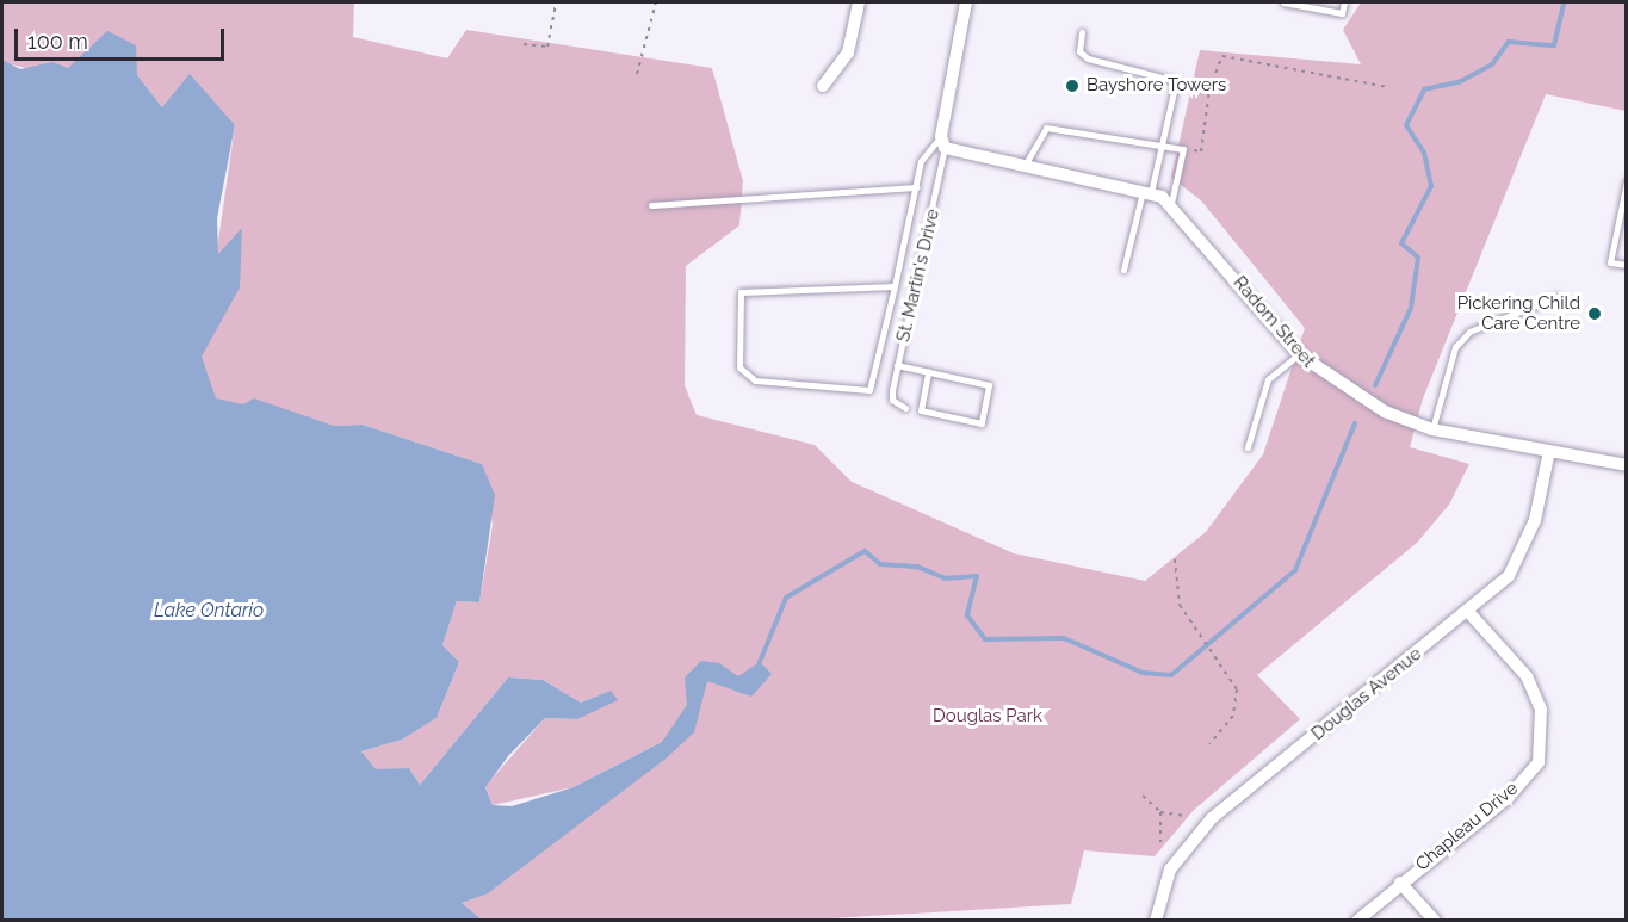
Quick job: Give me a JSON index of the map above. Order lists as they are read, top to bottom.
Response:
{
  "streets": {
    "street": [
      "St. Martin's Drive",
      "Radom Street",
      "Douglas Avenue",
      "Chapleau Drive"
    ]
  },
  "crossings": [
    ["St. Martin's Drive", "Radom Street"],
    ["Radom Street", "Douglas Avenue"],
    ["Douglas Avenue", "Chapleau Drive"]
  ],
  "water": ["Lake Ontario"],
  "parks": ["Douglas Park"],
  "places": ["Bayshore Towers", "Pickering Child Care Centre"],
  "scale_bar": "100 m"
}
